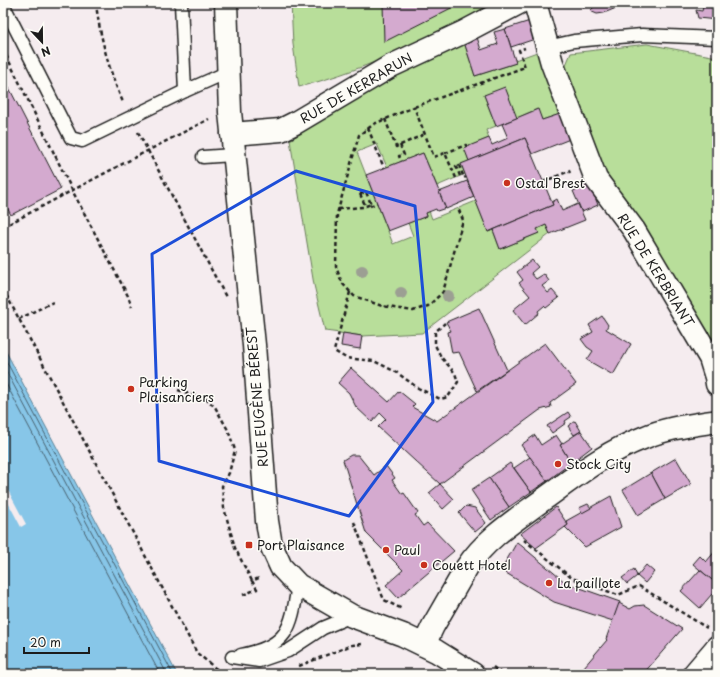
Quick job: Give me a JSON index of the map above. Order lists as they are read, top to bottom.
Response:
{
  "streets": {
    "street": ["RUE DE KERRARUN", "RUE DE KERBRIANT", "RUE EUGÈNE BÉREST"]
  },
  "crossings": [
    ["RUE DE KERRARUN", "RUE EUGÈNE BÉREST"]
  ],
  "places": {
    "other": [
      "Ostal Brest",
      "Parking Plaisanciers",
      "Stock City",
      "Paul",
      "Couett Hotel",
      "La paillote"
    ],
    "transit": ["Port Plaisance"]
  },
  "scale_bar": "20 m",
  "north": "bottom"
}
